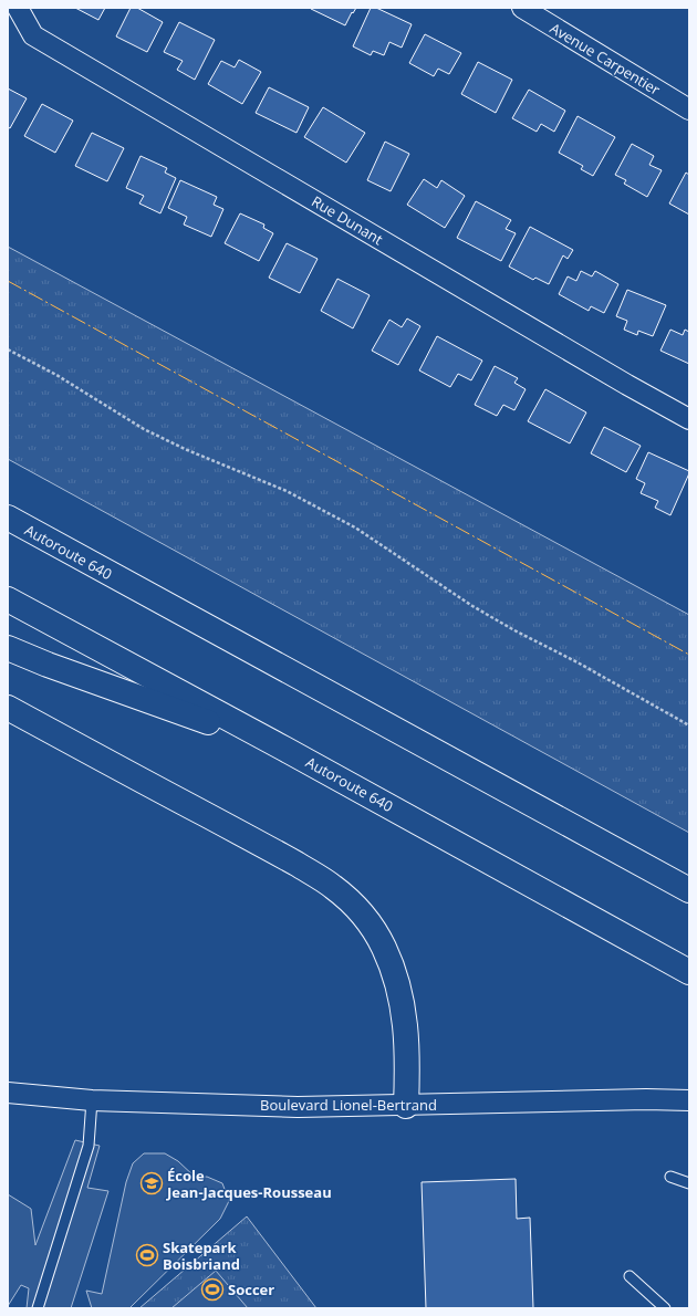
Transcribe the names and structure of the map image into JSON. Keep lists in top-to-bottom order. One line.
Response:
{"streets":{"highway":["Autoroute 640"],"street":["Avenue Carpentier","Rue Dunant","Boulevard Lionel-Bertrand"]},"places":{"school or university":["École Jean-Jacques-Rousseau"],"sports":["Skatepark Boisbriand","Soccer"]}}
